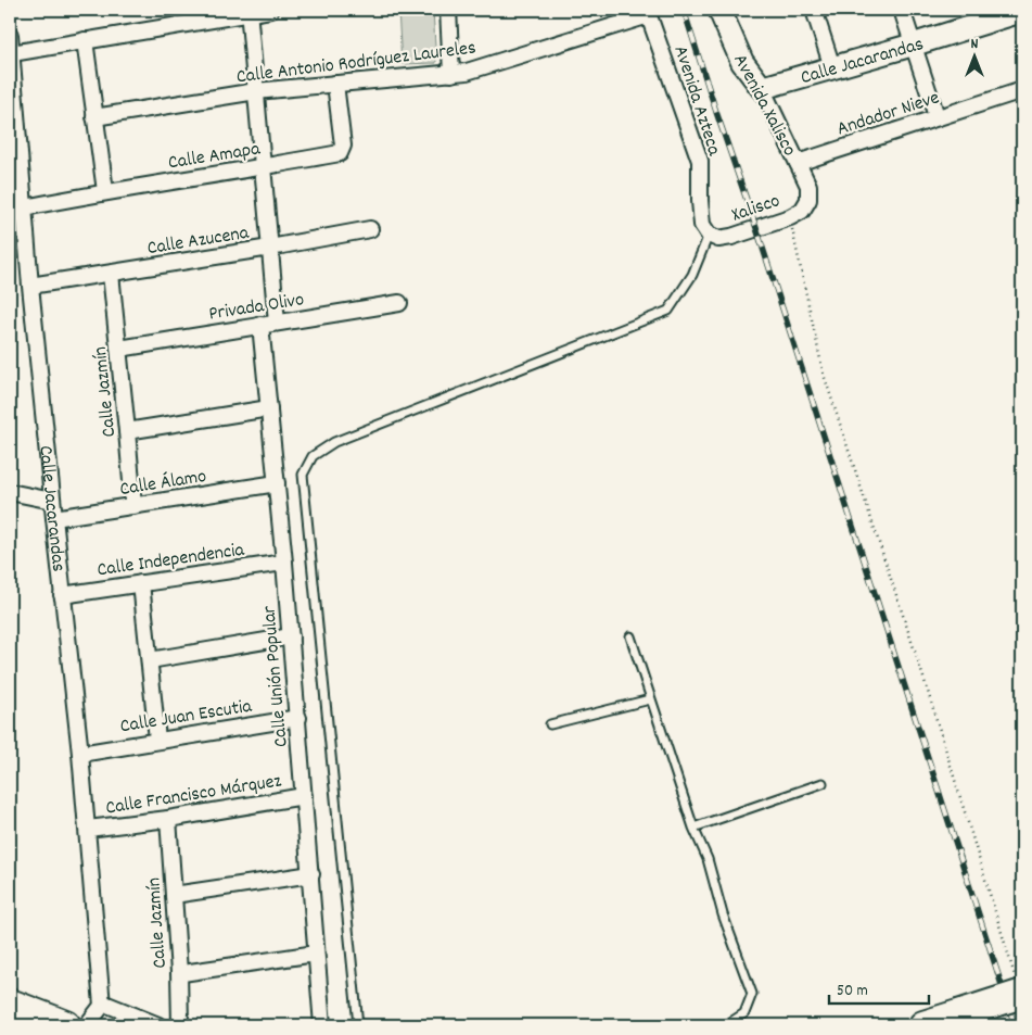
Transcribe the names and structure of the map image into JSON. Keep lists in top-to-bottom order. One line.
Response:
{"streets":{"street":["Calle Jacarandas","Calle Antonio Rodríguez Laureles","Avenida Azteca","Avenida Xalisco","Andador Nieve","Calle Amapa","Xalisco","Calle Azucena","Privada Olivo","Calle Jazmín","Calle Álamo","Calle Independencia","Calle Unión Popular","Calle Juan Escutia","Calle Francisco Márquez"]},"crossings":[["Calle Jacarandas","Avenida Xalisco"],["Calle Jacarandas","Calle Amapa"],["Calle Jacarandas","Calle Azucena"],["Calle Jacarandas","Calle Álamo"],["Calle Jacarandas","Calle Independencia"],["Calle Jacarandas","Calle Juan Escutia"],["Calle Jacarandas","Calle Francisco Márquez"],["Calle Antonio Rodríguez Laureles","Avenida Azteca"],["Calle Antonio Rodríguez Laureles","Calle Amapa"],["Avenida Azteca","Xalisco"],["Avenida Xalisco","Andador Nieve"],["Avenida Xalisco","Xalisco"],["Calle Azucena","Calle Jazmín"],["Privada Olivo","Calle Jazmín"],["Privada Olivo","Calle Unión Popular"],["Calle Jazmín","Calle Álamo"],["Calle Jazmín","Calle Francisco Márquez"],["Calle Álamo","Calle Unión Popular"],["Calle Independencia","Calle Unión Popular"],["Calle Unión Popular","Calle Juan Escutia"],["Calle Unión Popular","Calle Francisco Márquez"]],"scale_bar":"50 m","north":"top"}
